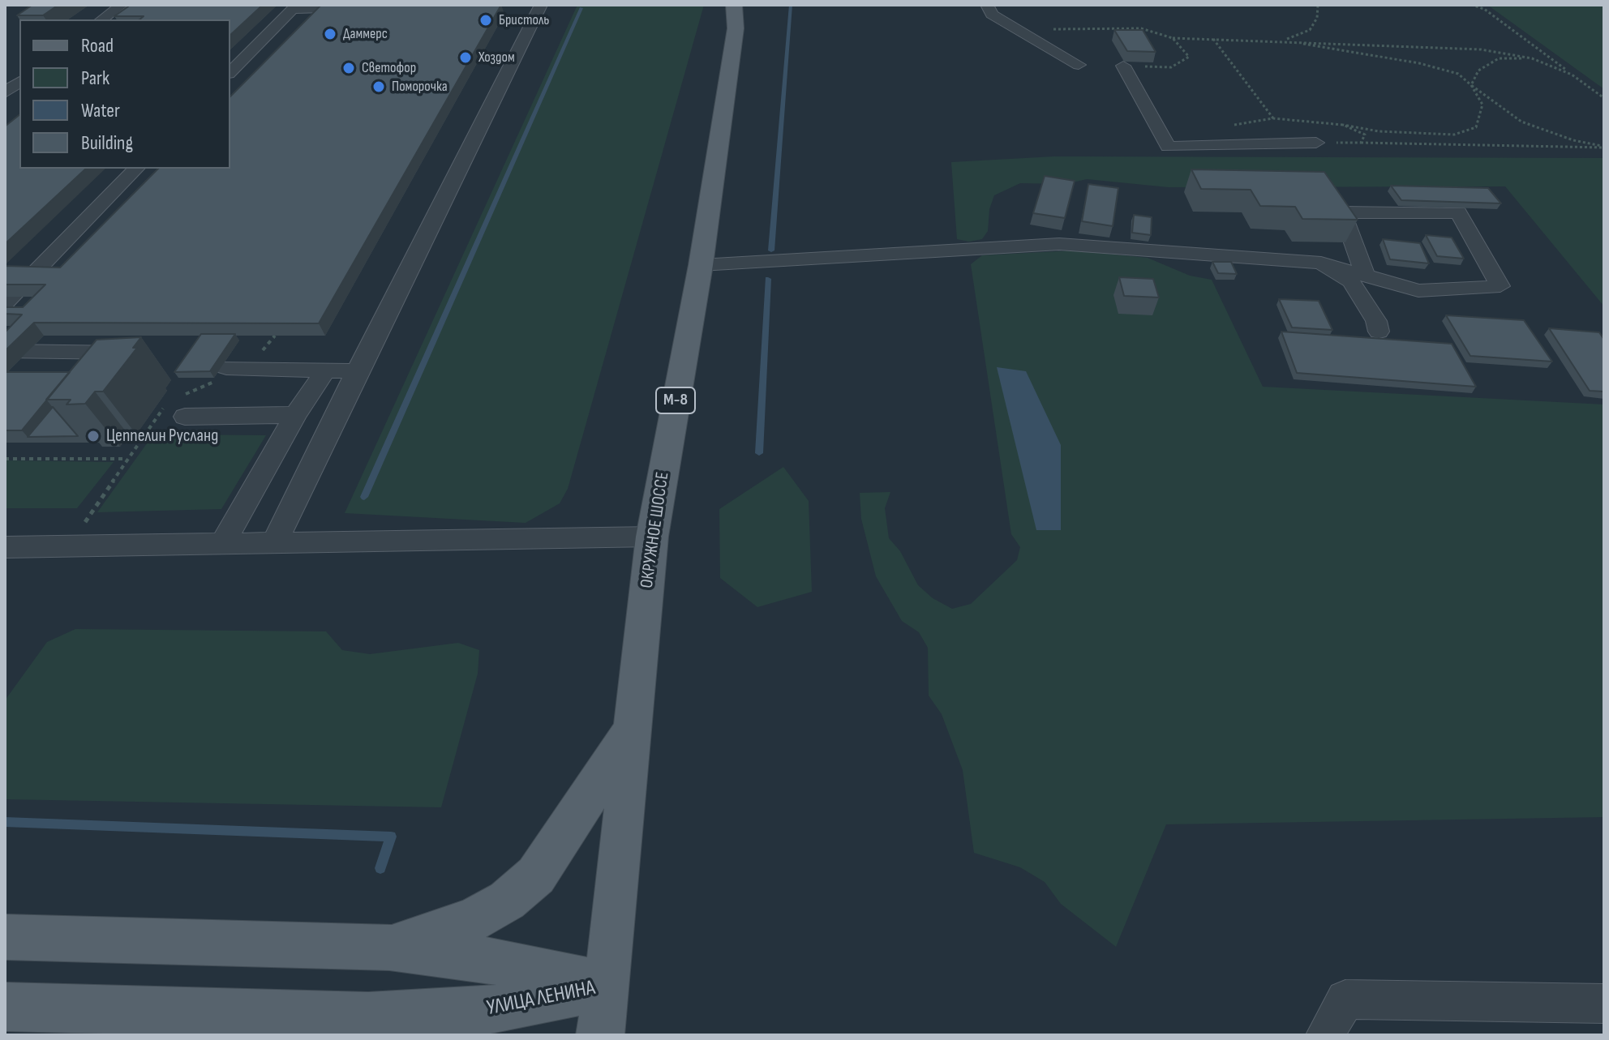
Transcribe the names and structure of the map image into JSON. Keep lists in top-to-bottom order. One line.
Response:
{"streets":{"main road":["М-8","ОКРУЖНОЕ ШОССЕ","УЛИЦА ЛЕНИНА"]},"crossings":[["ОКРУЖНОЕ ШОССЕ","УЛИЦА ЛЕНИНА"]],"places":["Бристоль","Даммерс","Хоздом","Светофор","Поморочка","Цеппелин Русланд"],"legend":["Road","Park","Water","Building"]}
